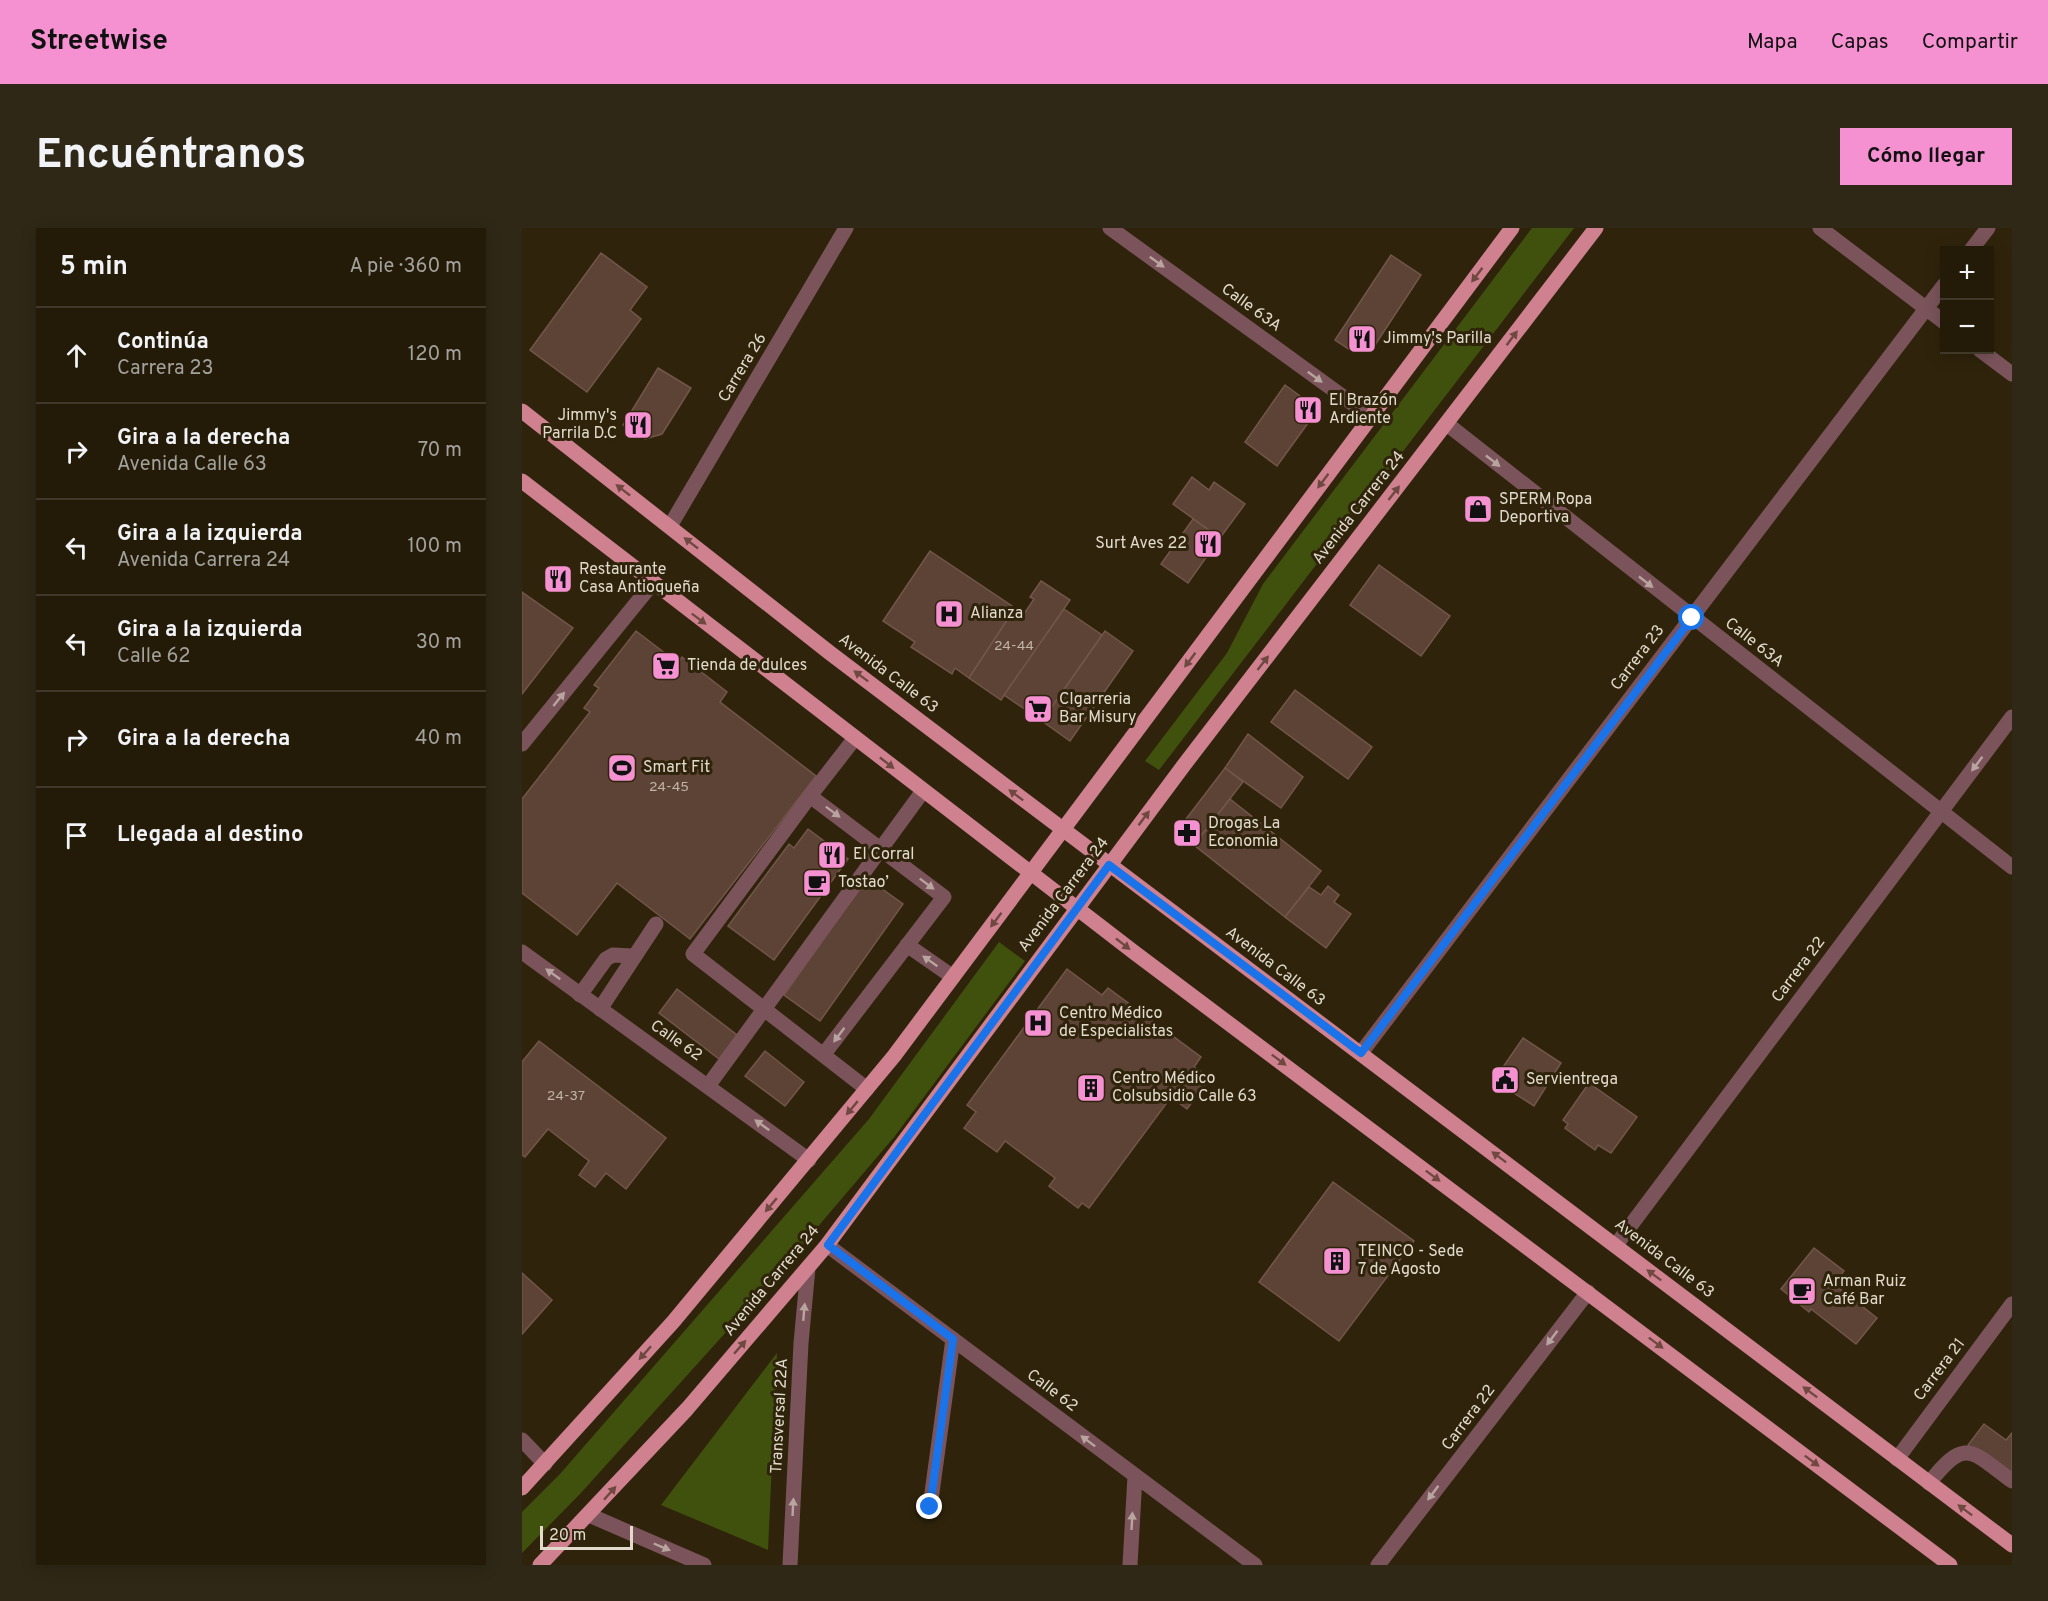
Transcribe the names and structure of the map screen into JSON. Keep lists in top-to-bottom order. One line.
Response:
{"streets":{"main road":["Avenida Carrera 24","Avenida Calle 63"],"street":["Calle 63A","Carrera 26","Carrera 23","Carrera 22","Calle 62","Carrera 21","Transversal 22A"]},"crossings":[["Calle 63A","Avenida Carrera 24"],["Calle 63A","Carrera 23"],["Calle 63A","Carrera 22"],["Carrera 26","Avenida Calle 63"],["Avenida Carrera 24","Avenida Calle 63"],["Avenida Carrera 24","Calle 62"],["Avenida Carrera 24","Transversal 22A"],["Carrera 23","Avenida Calle 63"],["Avenida Calle 63","Carrera 22"],["Avenida Calle 63","Carrera 21"]],"one_way":["Calle 63A","Carrera 22","Calle 62","Transversal 22A"],"places":{"restaurant":["Jimmy's Parilla","El Brazón Ardiente","Jimmy's Parrila D.C","Surt Aves 22","Restaurante Casa Antioqueña","El Corral"],"shop":["SPERM Ropa Deportiva"],"hospital":["Alianza","Centro Médico de Especialistas"],"supermarket":["Tienda de dulces","CIgarreria Bar Misury"],"sports":["Smart Fit"],"pharmacy":["Drogas La Economia"],"cafe":["Tostao’","Arman Ruiz Café Bar"],"public building":["Servientrega"],"building":["Centro Médico Colsubsidio Calle 63","TEINCO - Sede 7 de Agosto"]},"house_numbers":["24-44","24-45","24-37"],"scale_bar":"20 m","page":{"header":"Streetwise","nav":["Mapa","Capas","Compartir"],"buttons":"Cómo llegar","title":"Encuéntranos","heading":["5 min","A pie · 360 m"],"map_buttons":["+","−"],"list":[["Continúa","Carrera 23","120 m"],["Gira a la derecha","Avenida Calle 63","70 m"],["Gira a la izquierda","Avenida Carrera 24","100 m"],["Gira a la izquierda","Calle 62","30 m"],["Gira a la derecha","40 m"],"Llegada al destino"],"scale":"20 m"}}
